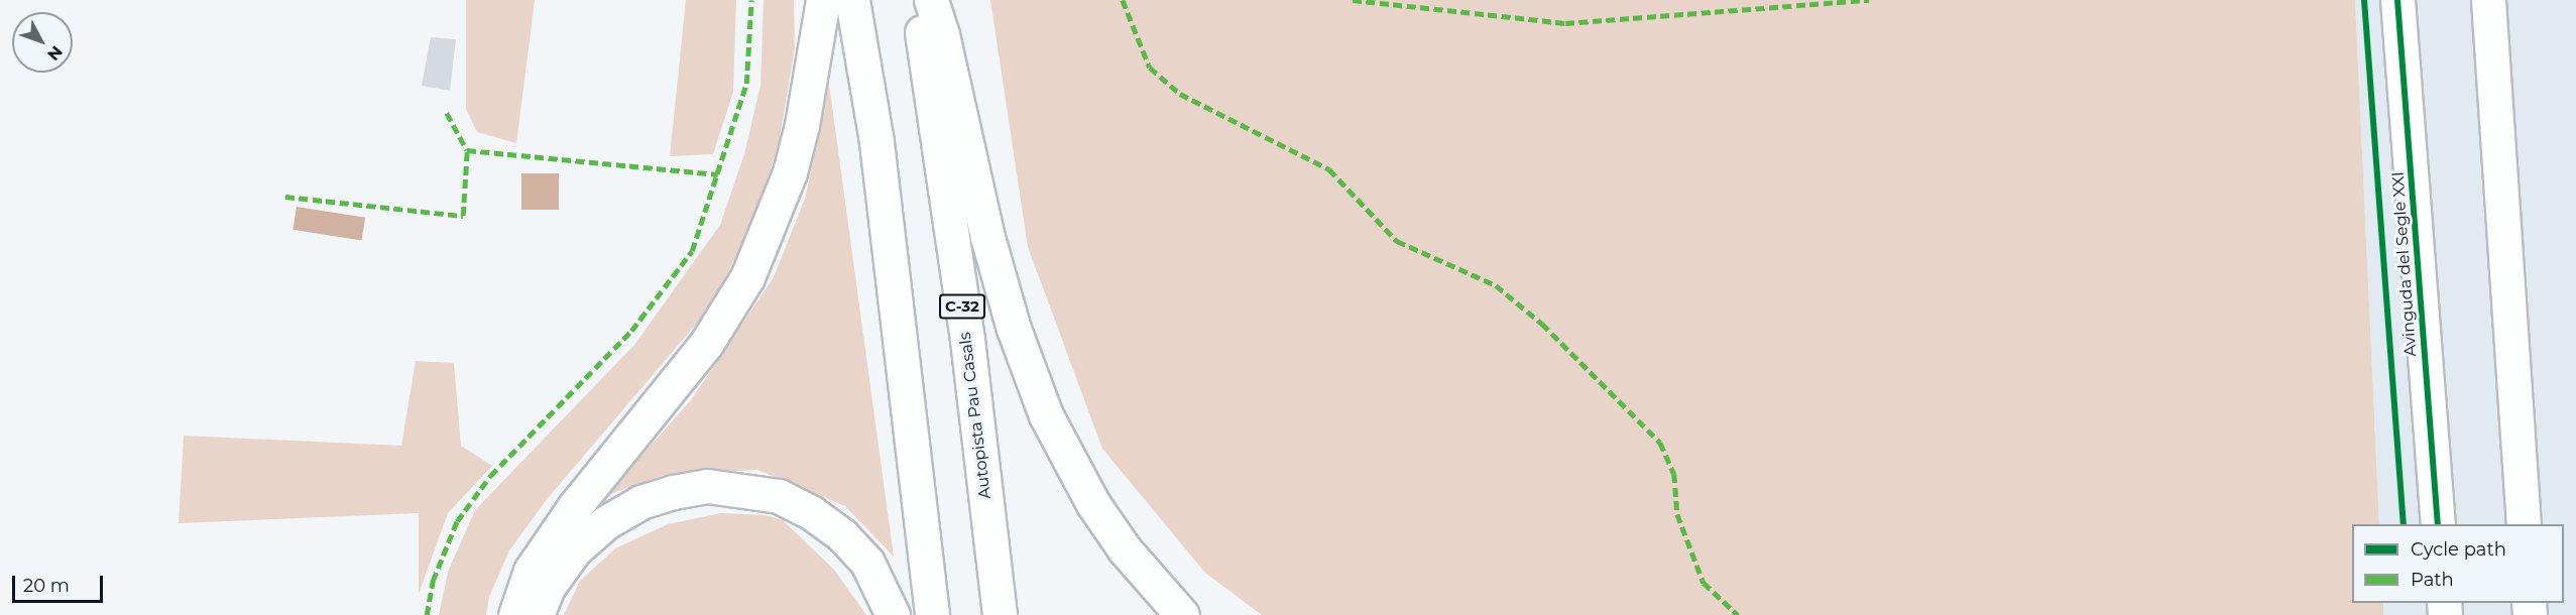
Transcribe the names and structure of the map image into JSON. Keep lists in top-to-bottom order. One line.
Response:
{"streets":{"main road":["Avinguda del Segle XXI","C-32","Autopista Pau Casals"]},"legend":["Cycle path","Path"],"scale_bar":"20 m","north":"bottom right"}
